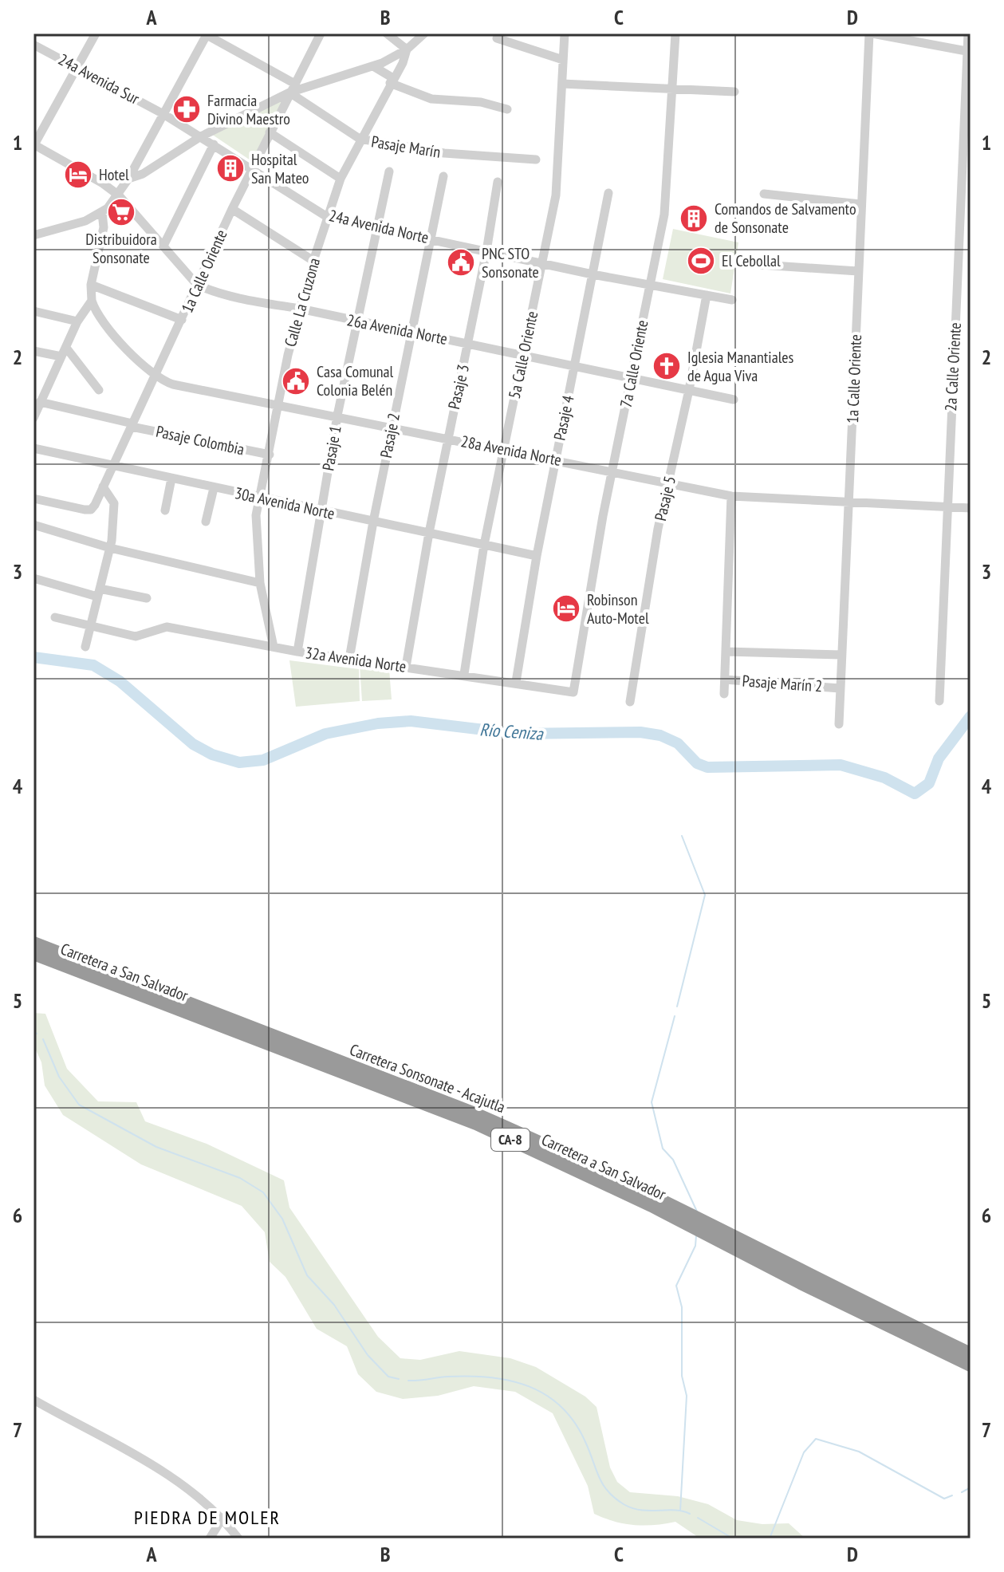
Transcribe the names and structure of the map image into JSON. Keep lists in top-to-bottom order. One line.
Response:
{"streets":{"highway":["Carretera a San Salvador","Carretera Sonsonate - Acajutla","CA-8"],"street":["24a Avenida Sur","Pasaje Marín","24a Avenida Norte","1a Calle Oriente","Calle La Cruzona","26a Avenida Norte","5a Calle Oriente","7a Calle Oriente","2a Calle Oriente","Pasaje 3","Pasaje 4","Pasaje 2","Pasaje Colombia","Pasaje 1","28a Avenida Norte","Pasaje 5","30a Avenida Norte","32a Avenida Norte","Pasaje Marín 2"]},"crossings":[["24a Avenida Sur","24a Avenida Norte"],["Pasaje Marín","1a Calle Oriente"],["Pasaje Marín","Calle La Cruzona"],["24a Avenida Norte","1a Calle Oriente"],["24a Avenida Norte","Calle La Cruzona"],["24a Avenida Norte","5a Calle Oriente"],["24a Avenida Norte","7a Calle Oriente"],["24a Avenida Norte","Pasaje 3"],["24a Avenida Norte","Pasaje 4"],["24a Avenida Norte","Pasaje 2"],["24a Avenida Norte","Pasaje 1"],["24a Avenida Norte","Pasaje 5"],["1a Calle Oriente","26a Avenida Norte"],["1a Calle Oriente","Pasaje Colombia"],["1a Calle Oriente","28a Avenida Norte"],["1a Calle Oriente","30a Avenida Norte"],["1a Calle Oriente","Pasaje Marín 2"],["Calle La Cruzona","26a Avenida Norte"],["Calle La Cruzona","Pasaje Colombia"],["Calle La Cruzona","28a Avenida Norte"],["Calle La Cruzona","30a Avenida Norte"],["Calle La Cruzona","32a Avenida Norte"],["26a Avenida Norte","5a Calle Oriente"],["26a Avenida Norte","7a Calle Oriente"],["26a Avenida Norte","Pasaje 3"],["26a Avenida Norte","Pasaje 4"],["26a Avenida Norte","Pasaje 2"],["26a Avenida Norte","Pasaje 1"],["26a Avenida Norte","Pasaje 5"],["5a Calle Oriente","28a Avenida Norte"],["5a Calle Oriente","30a Avenida Norte"],["5a Calle Oriente","32a Avenida Norte"],["7a Calle Oriente","28a Avenida Norte"],["7a Calle Oriente","32a Avenida Norte"],["2a Calle Oriente","28a Avenida Norte"],["Pasaje 3","28a Avenida Norte"],["Pasaje 3","30a Avenida Norte"],["Pasaje 3","32a Avenida Norte"],["Pasaje 4","28a Avenida Norte"],["Pasaje 4","30a Avenida Norte"],["Pasaje 4","32a Avenida Norte"],["Pasaje 2","28a Avenida Norte"],["Pasaje 2","30a Avenida Norte"],["Pasaje 2","32a Avenida Norte"],["Pasaje 1","28a Avenida Norte"],["Pasaje 1","30a Avenida Norte"],["Pasaje 1","32a Avenida Norte"],["28a Avenida Norte","Pasaje 5"]],"districts":["PIEDRA DE MOLER"],"water":["Río Ceniza"],"places":{"pharmacy":["Farmacia Divino Maestro"],"building":["Hospital San Mateo","Comandos de Salvamento de Sonsonate"],"hotel":["Hotel","Robinson Auto-Motel"],"supermarket":["Distribuidora Sonsonate"],"sports":["El Cebollal"],"public building":["PNC STO Sonsonate","Casa Comunal Colonia Belén"],"church":["Iglesia Manantiales de Agua Viva"]},"grid":{"columns":["A","B","C","D"],"rows":["1","2","3","4","5","6","7"]}}
